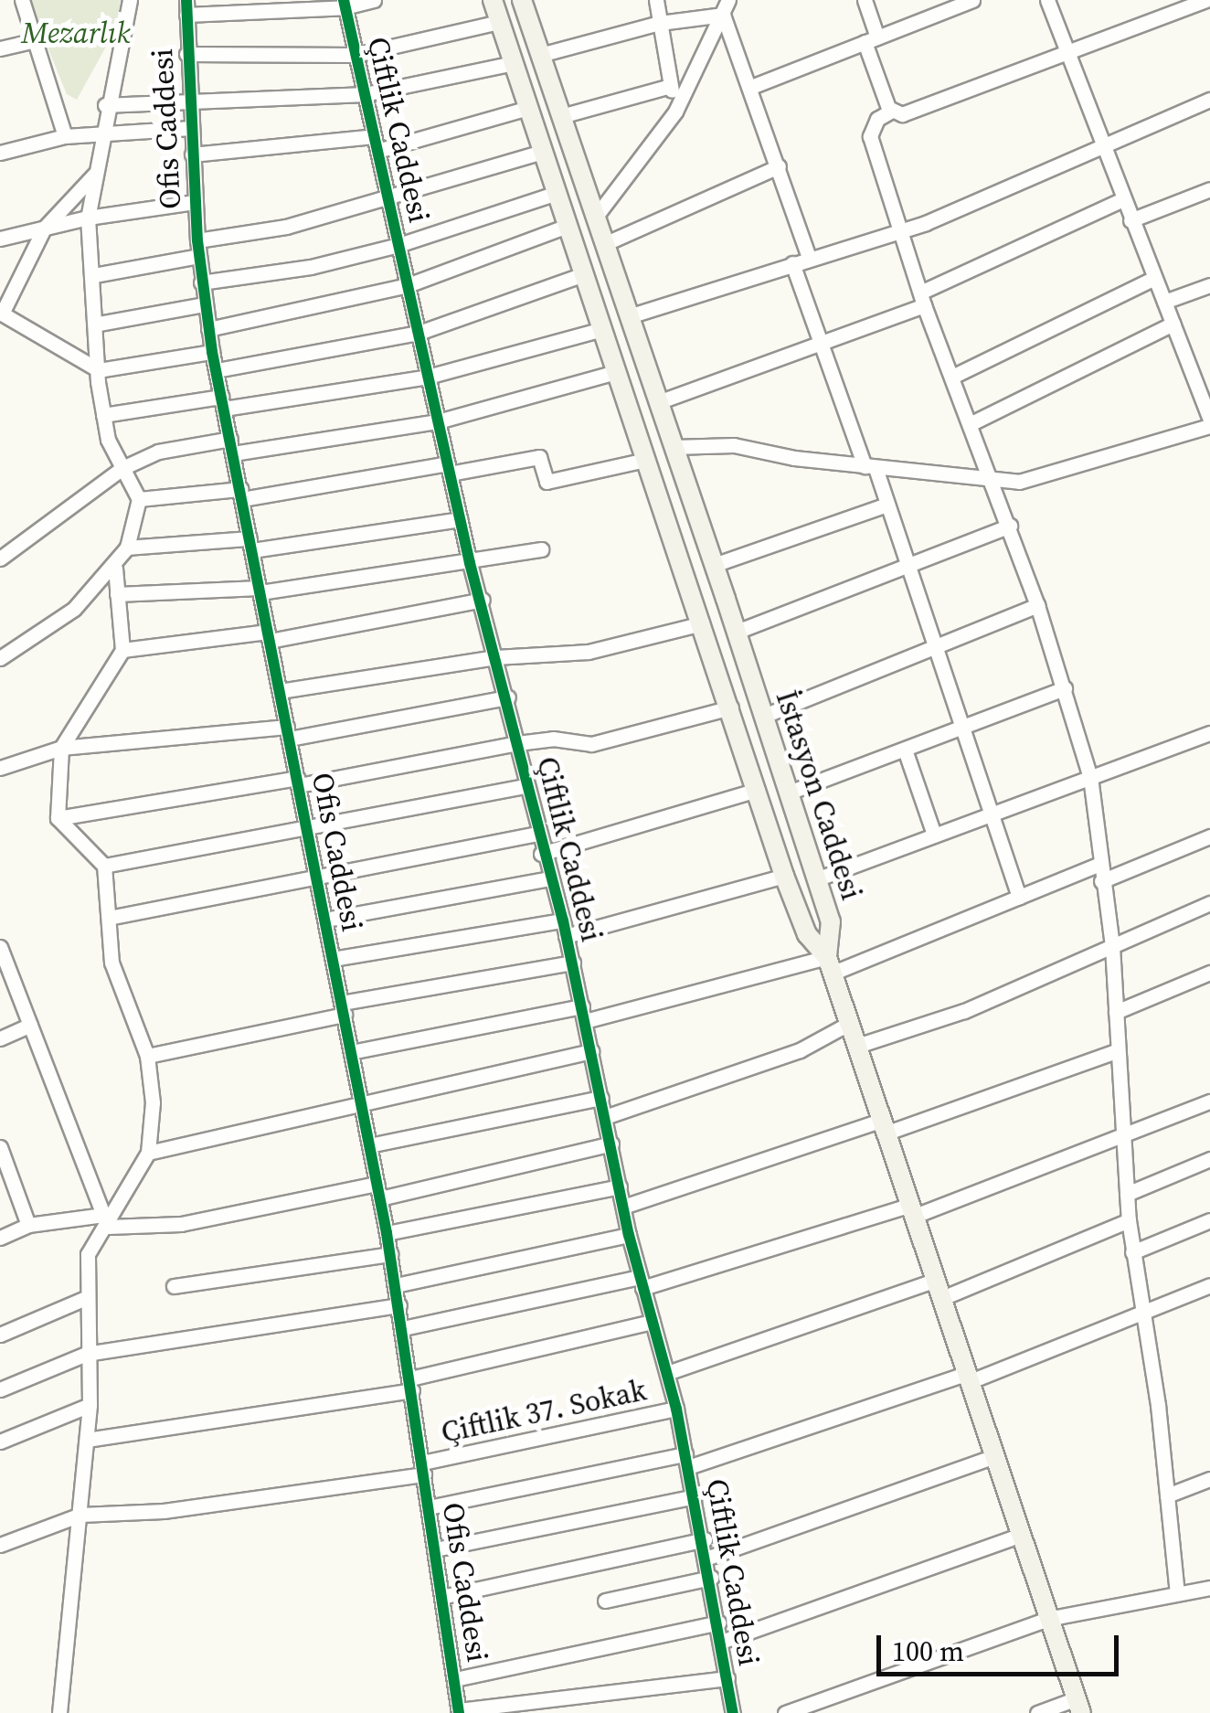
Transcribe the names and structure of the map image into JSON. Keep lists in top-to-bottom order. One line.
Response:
{"streets":{"main road":["İstasyon Caddesi"],"street":["Ofis Caddesi","Çiftlik Caddesi","Çiftlik 37. Sokak"]},"crossings":[["Ofis Caddesi","Çiftlik 37. Sokak"],["Çiftlik Caddesi","Çiftlik 37. Sokak"]],"parks":["Mezarlık"],"scale_bar":"100 m"}
